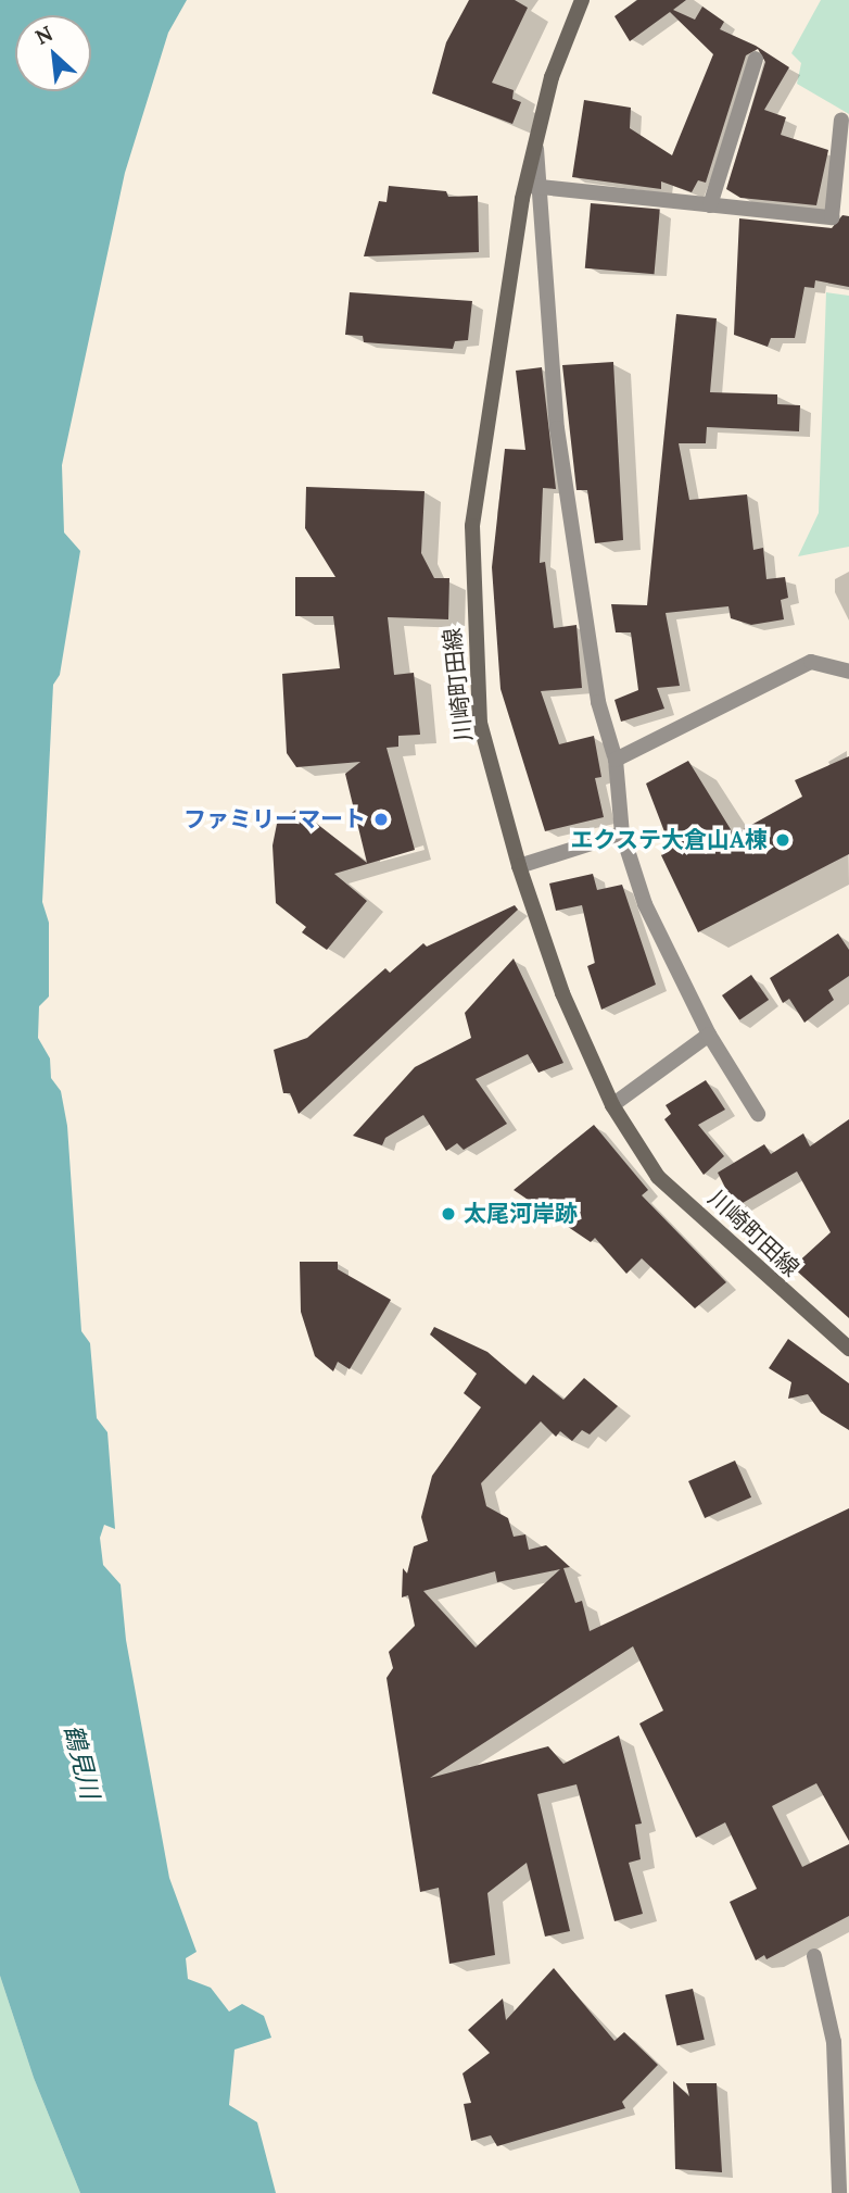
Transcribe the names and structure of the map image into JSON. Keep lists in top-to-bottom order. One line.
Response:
{"streets":{"main road":["川崎町田線"]},"water":["鶴見川"],"places":["ファミリーマート","エクステ大倉山A棟","太尾河岸跡"],"north":"top left"}
